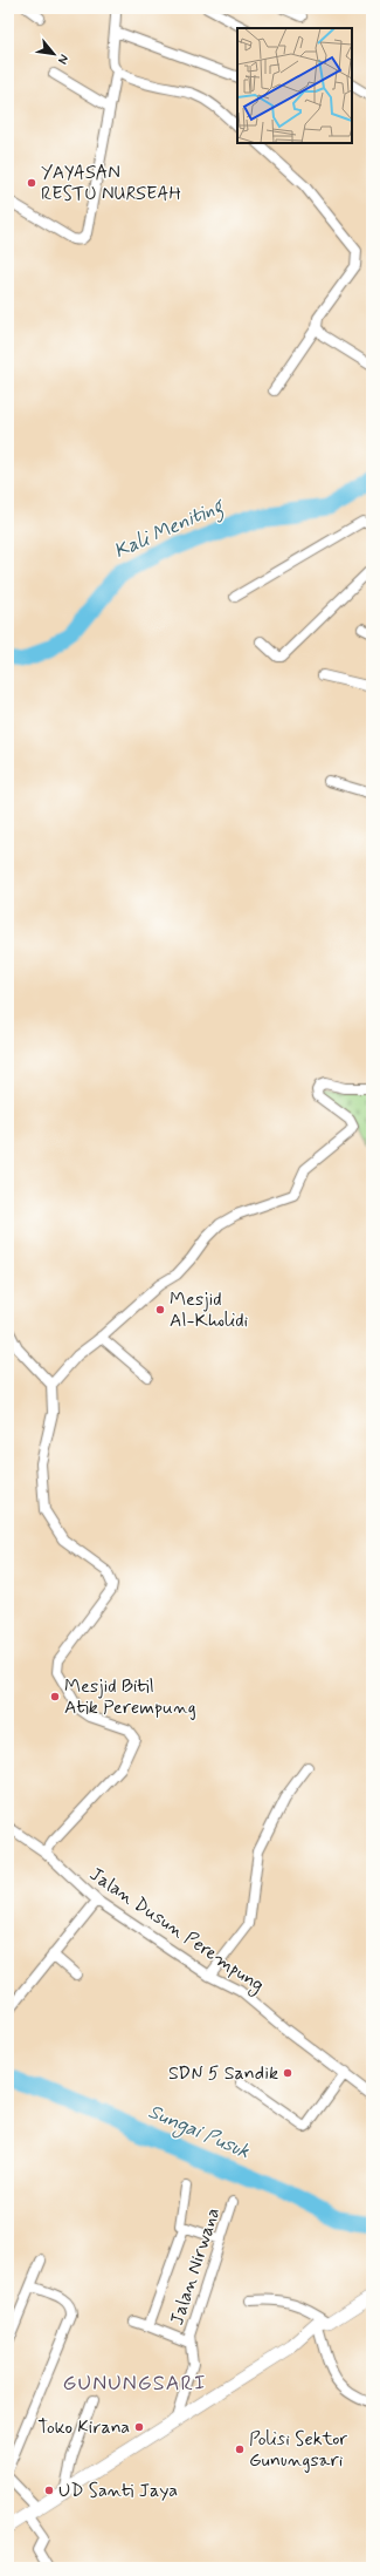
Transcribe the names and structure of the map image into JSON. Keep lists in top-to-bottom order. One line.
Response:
{"streets":{"street":["Jalan Dusun Perempung","Jalan Nirwana"]},"districts":["GUNUNGSARI"],"water":["Kali Meniting","Sungai Pusuk"],"places":["YAYASAN RESTU NURSEAH","Mesjid Al-Kholidi","Mesjid Bitil Atik Perempung","SDN 5 Sandik","Toko Kirana","Polisi Sektor Gunungsari","UD Santi Jaya"],"north":"bottom right"}
